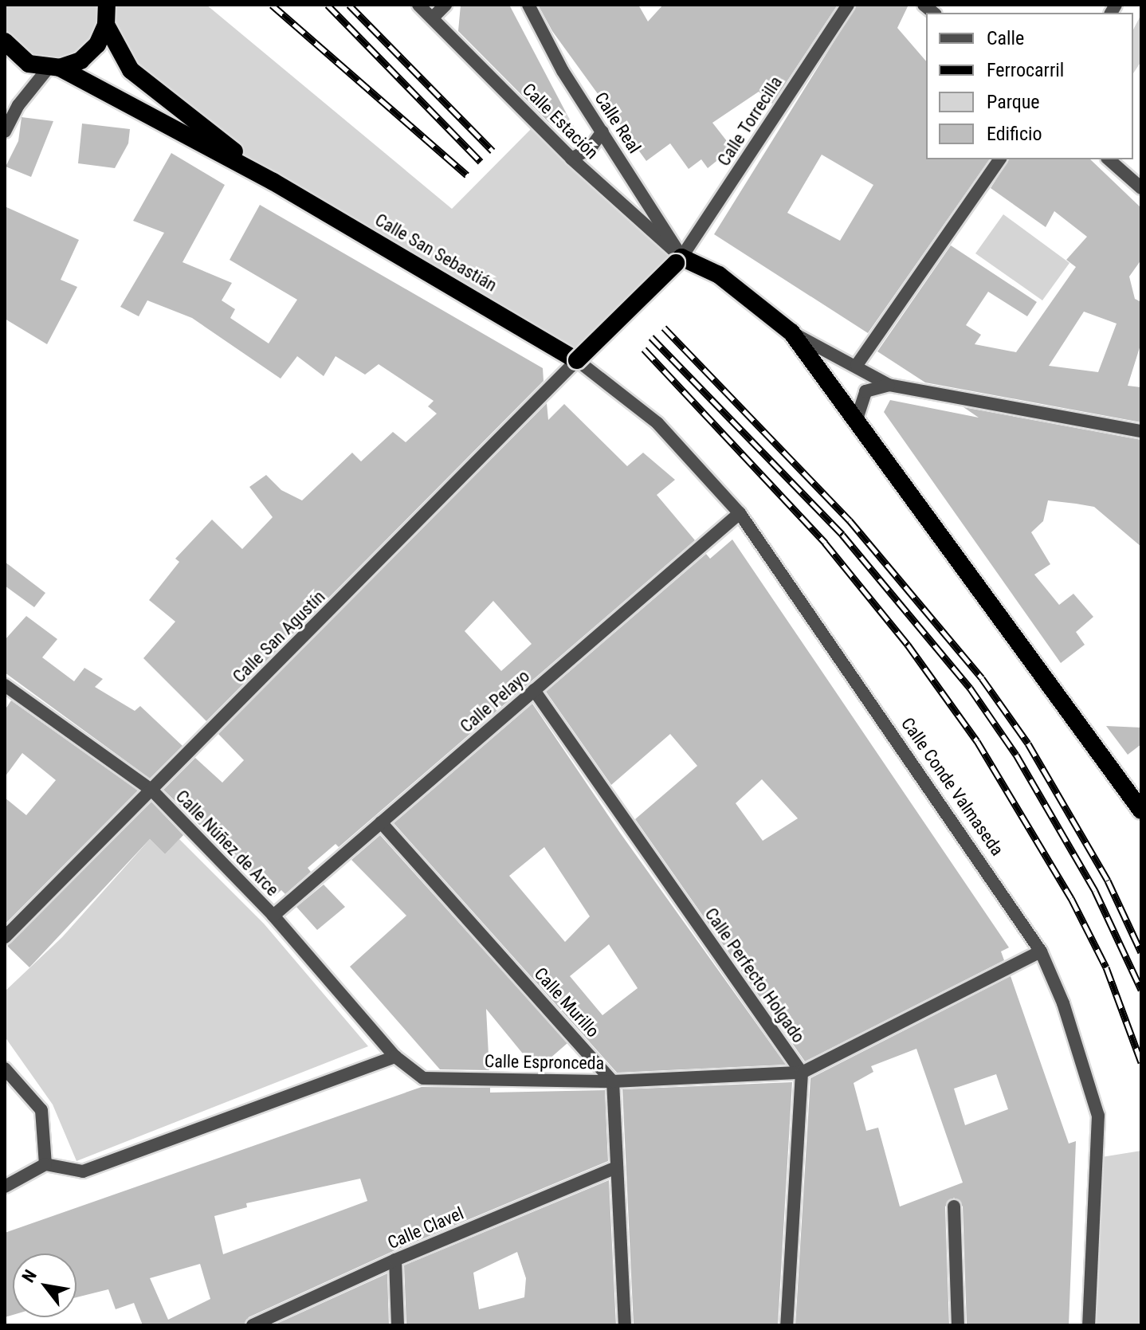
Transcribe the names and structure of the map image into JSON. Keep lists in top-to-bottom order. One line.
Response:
{"streets":{"highway":["Calle San Sebastián"],"street":["Calle Estación","Calle Torrecilla","Calle Real","Calle San Agustín","Calle Pelayo","Calle Conde Valmaseda","Calle Núñez de Arce","Calle Perfecto Holgado","Calle Murillo","Calle Espronceda","Calle Clavel"]},"crossings":[["Calle Estación","Calle Torrecilla"],["Calle Estación","Calle Real"],["Calle Torrecilla","Calle Real"],["Calle San Sebastián","Calle San Agustín"],["Calle San Sebastián","Calle Conde Valmaseda"],["Calle San Agustín","Calle Conde Valmaseda"],["Calle San Agustín","Calle Núñez de Arce"],["Calle Pelayo","Calle Conde Valmaseda"],["Calle Pelayo","Calle Núñez de Arce"],["Calle Pelayo","Calle Perfecto Holgado"],["Calle Pelayo","Calle Murillo"],["Calle Conde Valmaseda","Calle Espronceda"],["Calle Núñez de Arce","Calle Espronceda"],["Calle Perfecto Holgado","Calle Espronceda"],["Calle Murillo","Calle Espronceda"]],"legend":["Calle","Ferrocarril","Parque","Edificio"],"north":"top left"}
